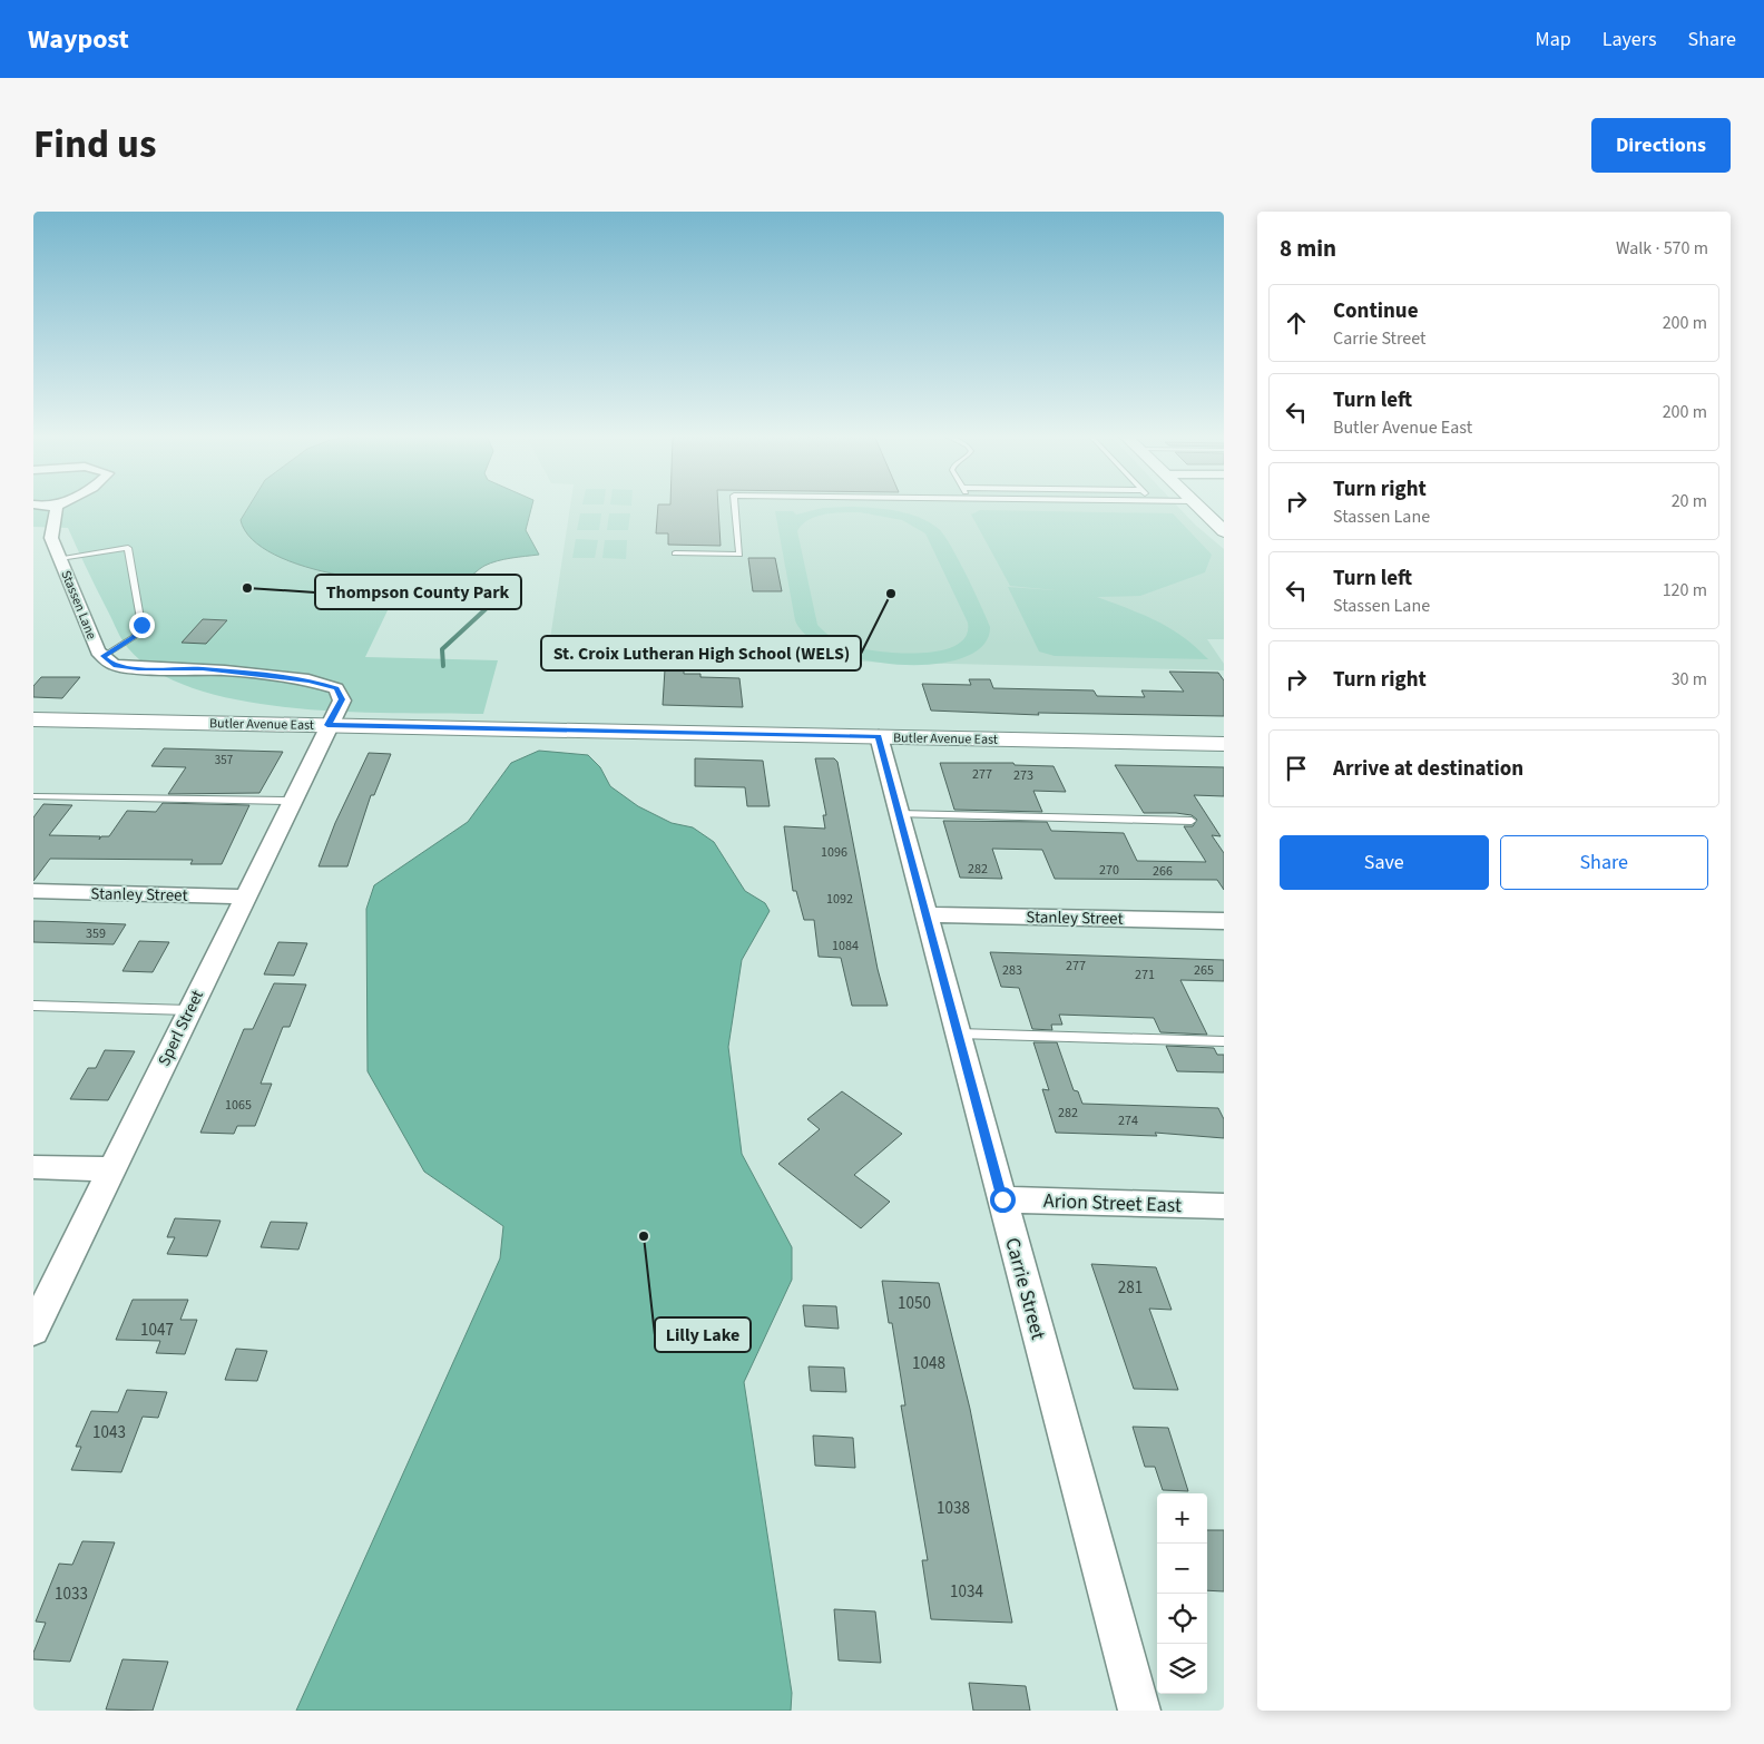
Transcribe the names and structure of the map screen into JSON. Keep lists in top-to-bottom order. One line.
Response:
{"streets":{"street":["Stassen Lane","Butler Avenue East","Stanley Street","Sperl Street","Arion Street East","Carrie Street"]},"crossings":[["Stassen Lane","Butler Avenue East"],["Stassen Lane","Sperl Street"],["Butler Avenue East","Sperl Street"],["Butler Avenue East","Carrie Street"],["Stanley Street","Sperl Street"],["Stanley Street","Carrie Street"],["Arion Street East","Carrie Street"]],"places":["Thompson County Park","St. Croix Lutheran High School (WELS)","Lilly Lake"],"house_numbers":["357","277","273","1096","282","270","266","1092","359","1084","277","283","265","271","1065","282","274","281","1050","1047","1048","1043","1038","1034","1033"],"page":{"header":"Waypost","nav":["Map","Layers","Share"],"title":"Find us","buttons":["Directions",["Save","Share"]],"heading":["8 min","Walk · 570 m"],"list":[["Continue","Carrie Street","200 m"],["Turn left","Butler Avenue East","200 m"],["Turn right","Stassen Lane","20 m"],["Turn left","Stassen Lane","120 m"],["Turn right","30 m"],"Arrive at destination"],"map_buttons":["+","−"]}}
